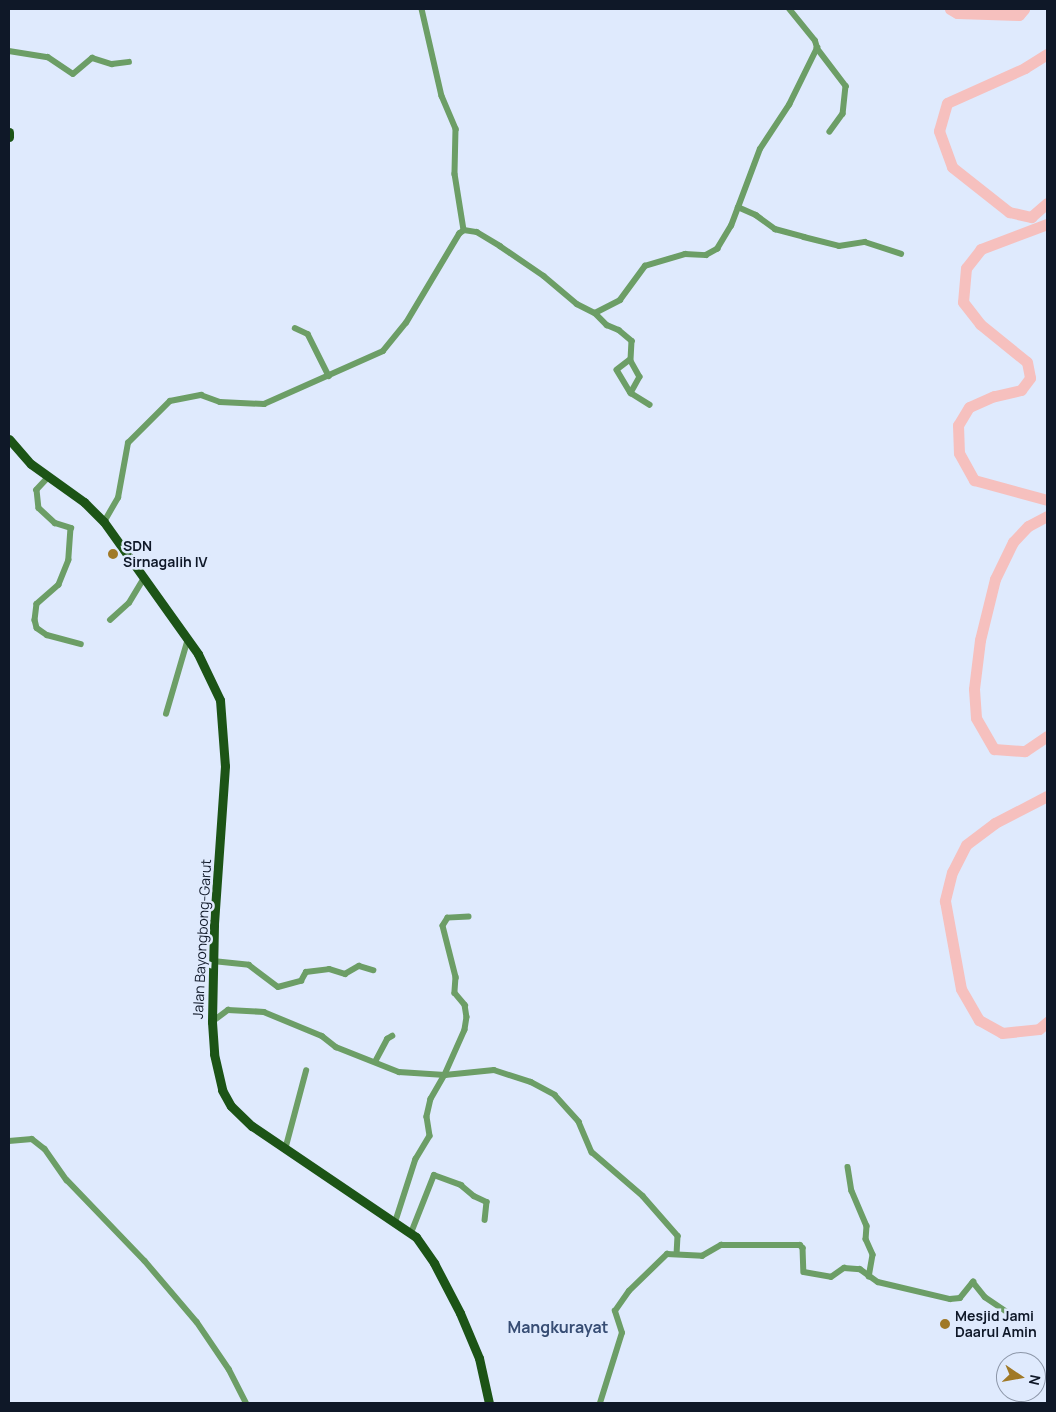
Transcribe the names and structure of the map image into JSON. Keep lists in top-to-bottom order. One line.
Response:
{"streets":{"main road":["Jalan Bayongbong-Garut"]},"districts":["Mangkurayat"],"places":["SDN Sirnagalih IV","Mesjid Jami Daarul Amin"],"north":"right"}
